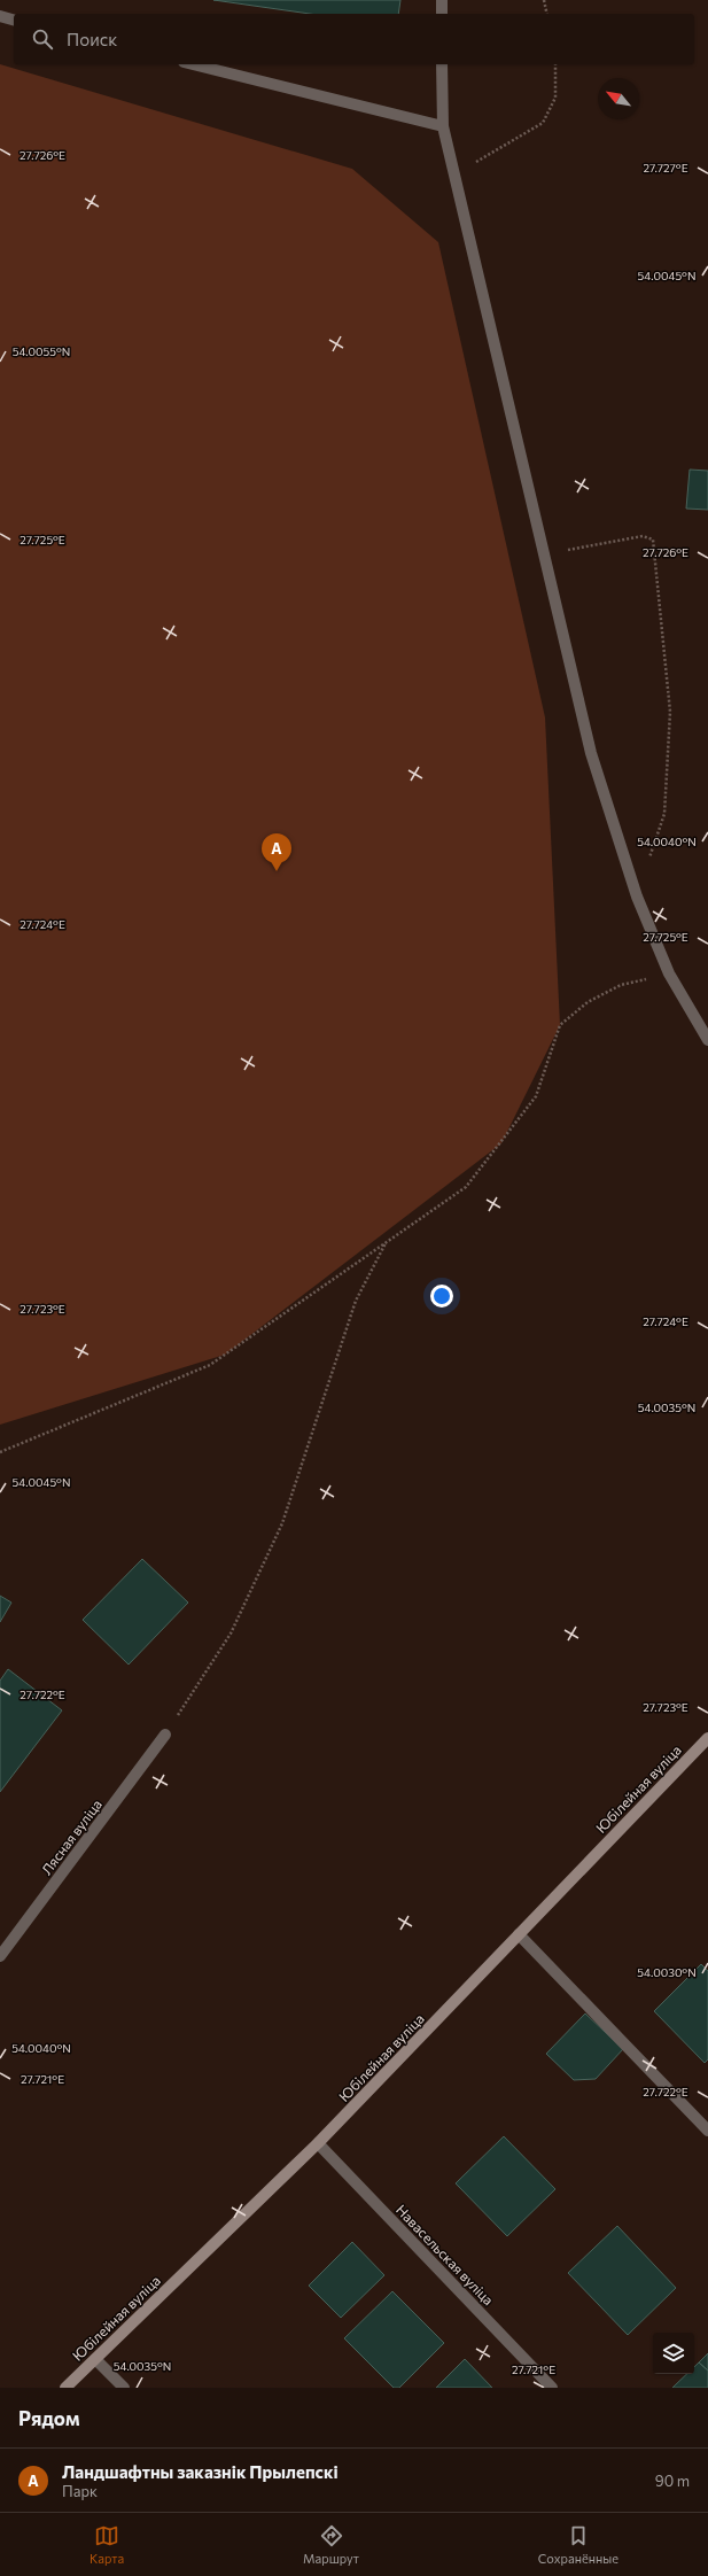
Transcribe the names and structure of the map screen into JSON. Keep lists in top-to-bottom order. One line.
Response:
{"streets":{"main road":["Юбілейная вуліца"],"street":["Лясная вуліца","Навасельская вуліца"]},"crossings":[["Юбілейная вуліца","Навасельская вуліца"]],"north":"top left","page":{"search":"Поиск","pins":"A","heading":"Рядом","list":[{"mark":"A","name":"Ландшафтны заказнік Прылепскі","note":"Парк","value":"90 m"}],"nav":["Карта","Маршрут","Сохранённые"]},"coordinates":["27.726°E","27.727°E","54.0045°N","54.0055°N","27.725°E","54.0040°N","27.724°E","27.723°E","54.0035°N","27.722°E","54.0030°N","27.721°E"]}
